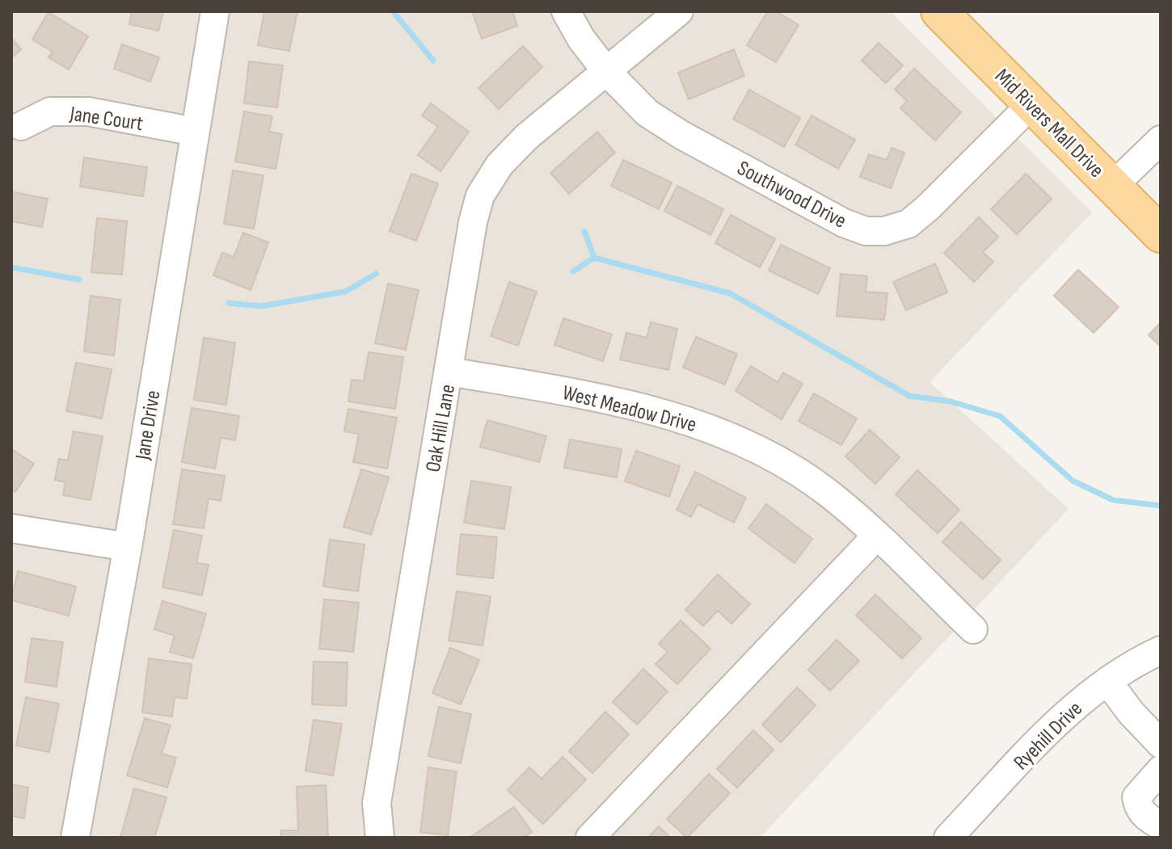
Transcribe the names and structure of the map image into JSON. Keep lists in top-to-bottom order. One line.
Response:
{"streets":{"main road":["Mid Rivers Mall Drive"],"street":["Jane Court","Southwood Drive","West Meadow Drive","Jane Drive","Oak Hill Lane","Ryehill Drive"]},"crossings":[["Jane Court","Jane Drive"],["Mid Rivers Mall Drive","Southwood Drive"],["Southwood Drive","Oak Hill Lane"],["West Meadow Drive","Oak Hill Lane"]]}
